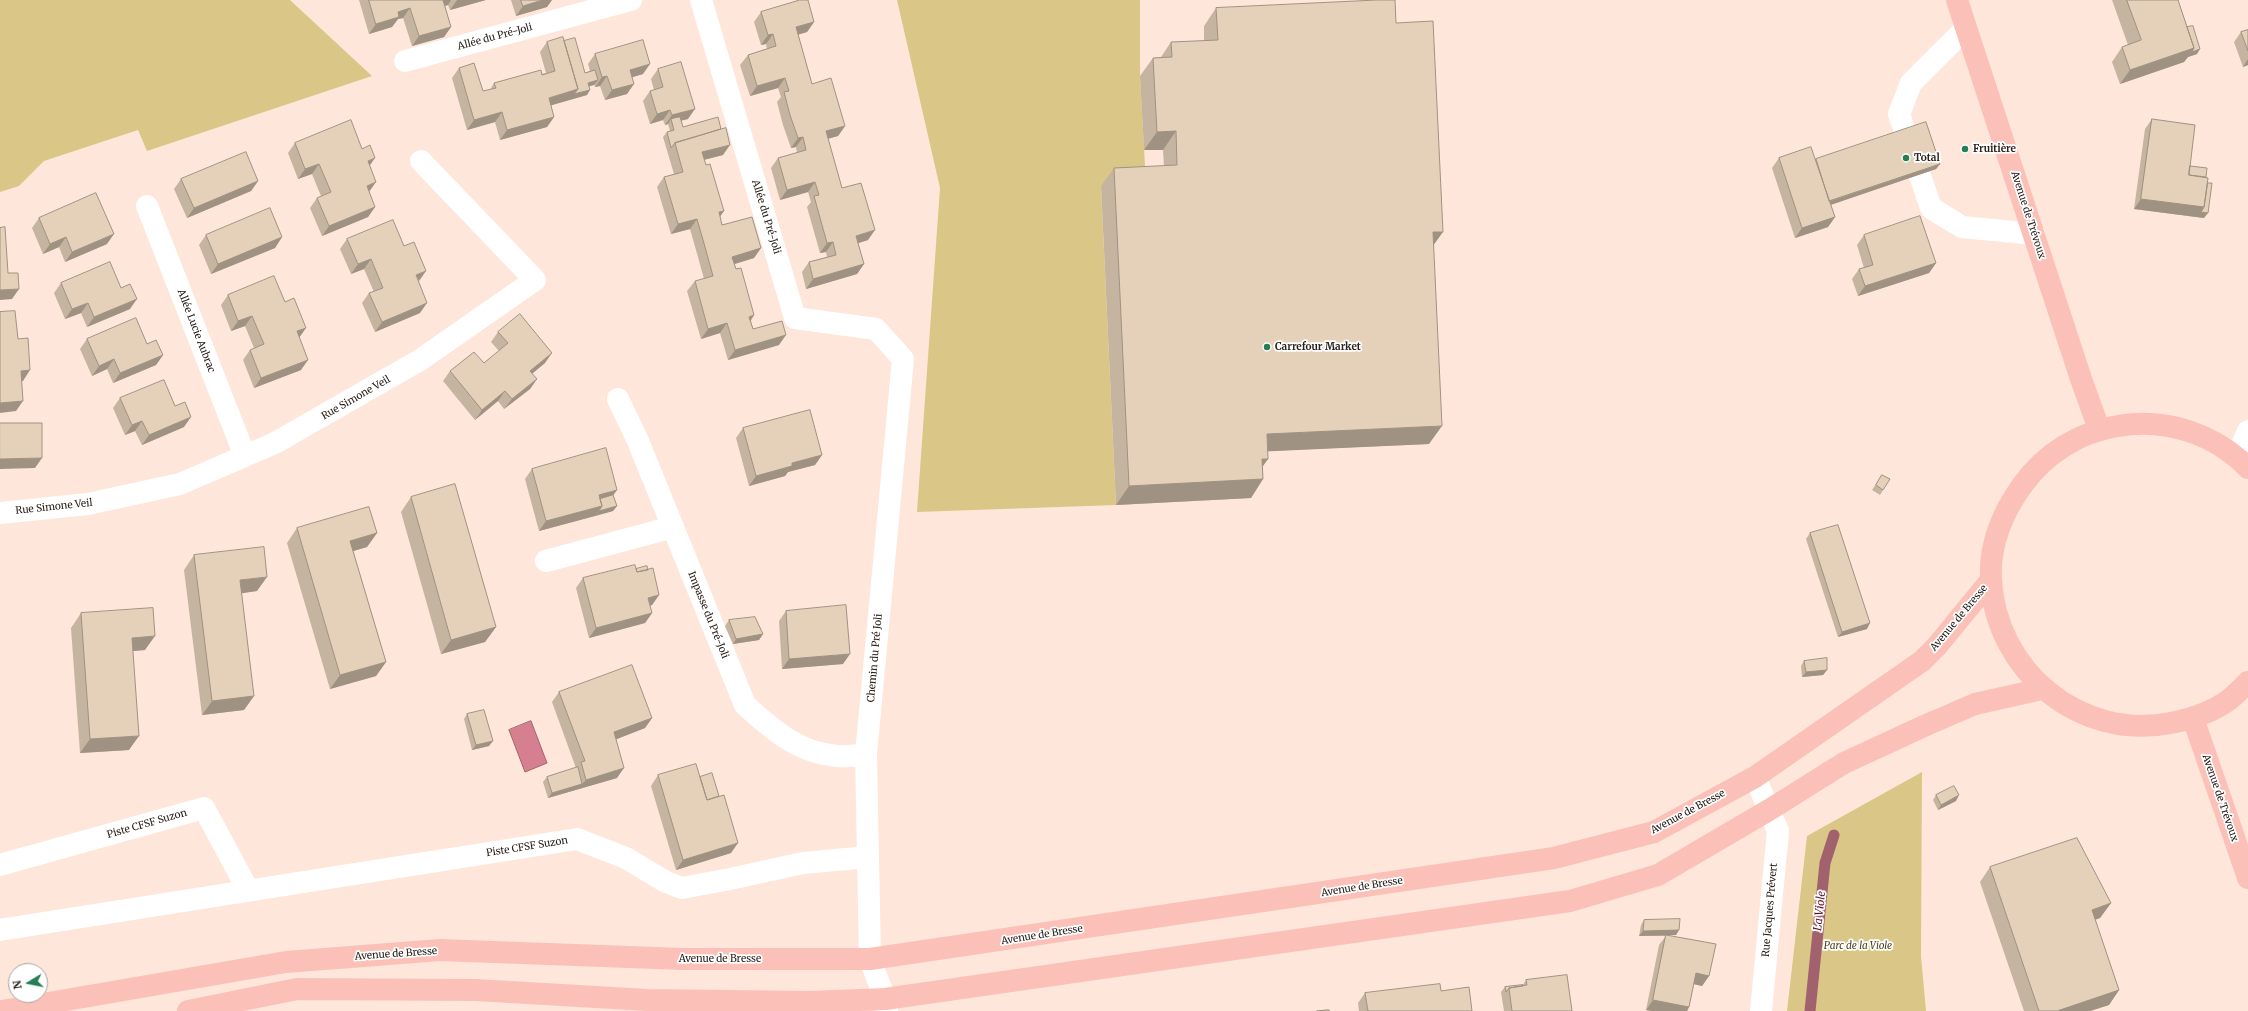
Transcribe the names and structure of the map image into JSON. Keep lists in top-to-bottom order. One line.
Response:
{"streets":{"main road":["Avenue de Trévoux","Avenue de Bresse"],"street":["Allée du Pré-Joli","Allée Lucie Aubrac","Rue Simone Veil","Impasse du Pré-Joli","Chemin du Pré Joli","Piste CFSF Suzon","Rue Jacques Prévert"]},"crossings":[["Allée du Pré-Joli","Chemin du Pré Joli"],["Allée Lucie Aubrac","Rue Simone Veil"],["Impasse du Pré-Joli","Chemin du Pré Joli"],["Avenue de Bresse","Chemin du Pré Joli"],["Avenue de Bresse","Rue Jacques Prévert"],["Chemin du Pré Joli","Piste CFSF Suzon"]],"water":["La Viole"],"parks":["Parc de la Viole"],"places":["Fruitière","Total","Carrefour Market"],"north":"left"}
